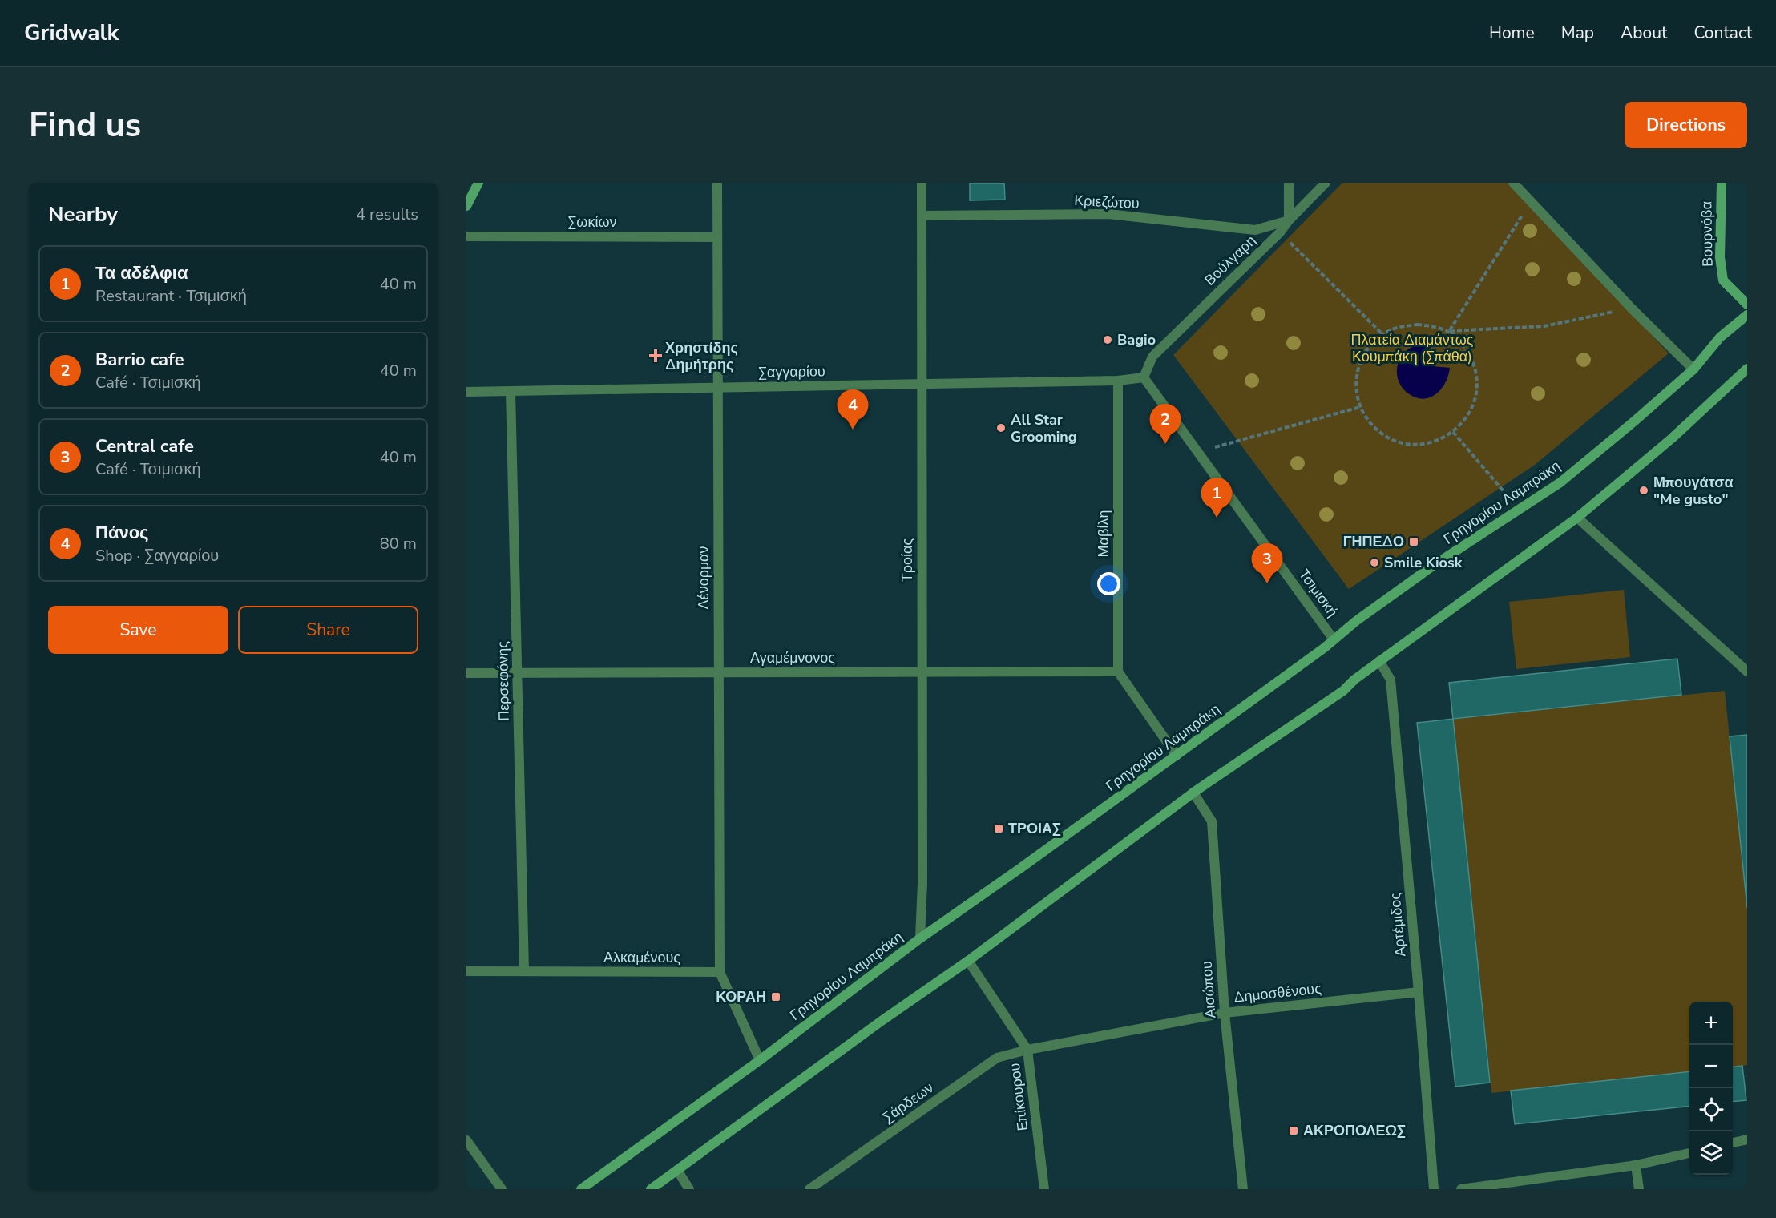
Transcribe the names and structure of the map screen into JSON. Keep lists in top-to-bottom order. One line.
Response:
{"streets":{"main road":["Βουρνόβα","Γρηγορίου Λαμπράκη"],"street":["Κριεζώτου","Σωκίων","Βούλγαρη","Σαγγαρίου","Μαβίλη","Τροίας","Λένορμαν","Τσιμισκή","Αγαμέμνονος","Περσεφόνης","Αρτέμιδος","Αλκαμένους","Αισώπου","Δημοσθένους","Επίκουρου","Σάρδεων"]},"crossings":[["Κριεζώτου","Βούλγαρη"],["Κριεζώτου","Τροίας"],["Σωκίων","Λένορμαν"],["Βούλγαρη","Σαγγαρίου"],["Βούλγαρη","Τσιμισκή"],["Σαγγαρίου","Μαβίλη"],["Σαγγαρίου","Τροίας"],["Σαγγαρίου","Λένορμαν"],["Σαγγαρίου","Τσιμισκή"],["Σαγγαρίου","Περσεφόνης"],["Γρηγορίου Λαμπράκη","Τροίας"],["Γρηγορίου Λαμπράκη","Τσιμισκή"],["Μαβίλη","Αγαμέμνονος"],["Τροίας","Αγαμέμνονος"],["Λένορμαν","Αγαμέμνονος"],["Λένορμαν","Αλκαμένους"],["Αγαμέμνονος","Περσεφόνης"],["Περσεφόνης","Αλκαμένους"],["Αρτέμιδος","Δημοσθένους"],["Αισώπου","Δημοσθένους"],["Δημοσθένους","Επίκουρου"],["Δημοσθένους","Σάρδεων"],["Επίκουρου","Σάρδεων"]],"parks":["Πλατεία Διαμάντως Κουμπάκη (Σπάθα)"],"places":{"other":["Bagio","All Star Grooming","Μπουγάτσα \"Me gusto\"","Smile Kiosk"],"health":["Χρηστίδης Δημήτρης"],"transit":["ΓΗΠΕΔΟ","ΤΡΟΙΑΣ","ΚΟΡΑΗ","ΑΚΡΟΠΟΛΕΩΣ"]},"page":{"header":"Gridwalk","nav":["Home","Map","About","Contact"],"buttons":["Directions",["Save","Share"]],"title":"Find us","heading":["Nearby","4 results"],"list":[{"mark":"1","name":"Τα αδέλφια","note":"Restaurant · Τσιμισκή","value":"40 m"},{"mark":"2","name":"Barrio cafe","note":"Café · Τσιμισκή","value":"40 m"},{"mark":"3","name":"Central cafe","note":"Café · Τσιμισκή","value":"40 m"},{"mark":"4","name":"Πάνος","note":"Shop · Σαγγαρίου","value":"80 m"}],"pins":["4","2","1","3"],"map_buttons":["+","−"]}}
